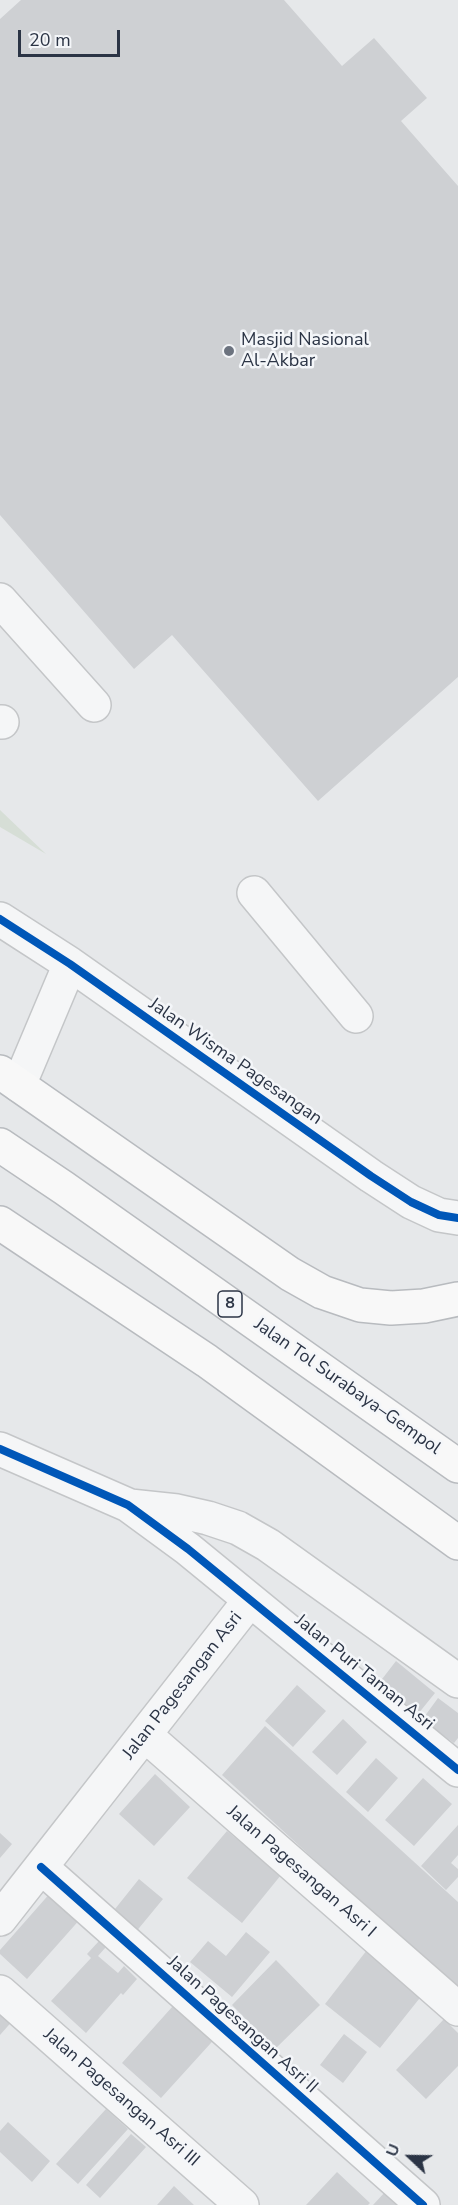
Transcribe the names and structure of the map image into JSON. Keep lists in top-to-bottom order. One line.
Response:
{"streets":{"highway":["8","Jalan Tol Surabaya–Gempol"],"street":["Jalan Wisma Pagesangan","Jalan Puri Taman Asri","Jalan Pagesangan Asri","Jalan Pagesangan Asri I","Jalan Pagesangan Asri II","Jalan Pagesangan Asri III"]},"crossings":[["Jalan Puri Taman Asri","Jalan Pagesangan Asri"],["Jalan Pagesangan Asri","Jalan Pagesangan Asri I"],["Jalan Pagesangan Asri","Jalan Pagesangan Asri II"]],"places":["Masjid Nasional Al-Akbar"],"scale_bar":"20 m","north":"left"}
